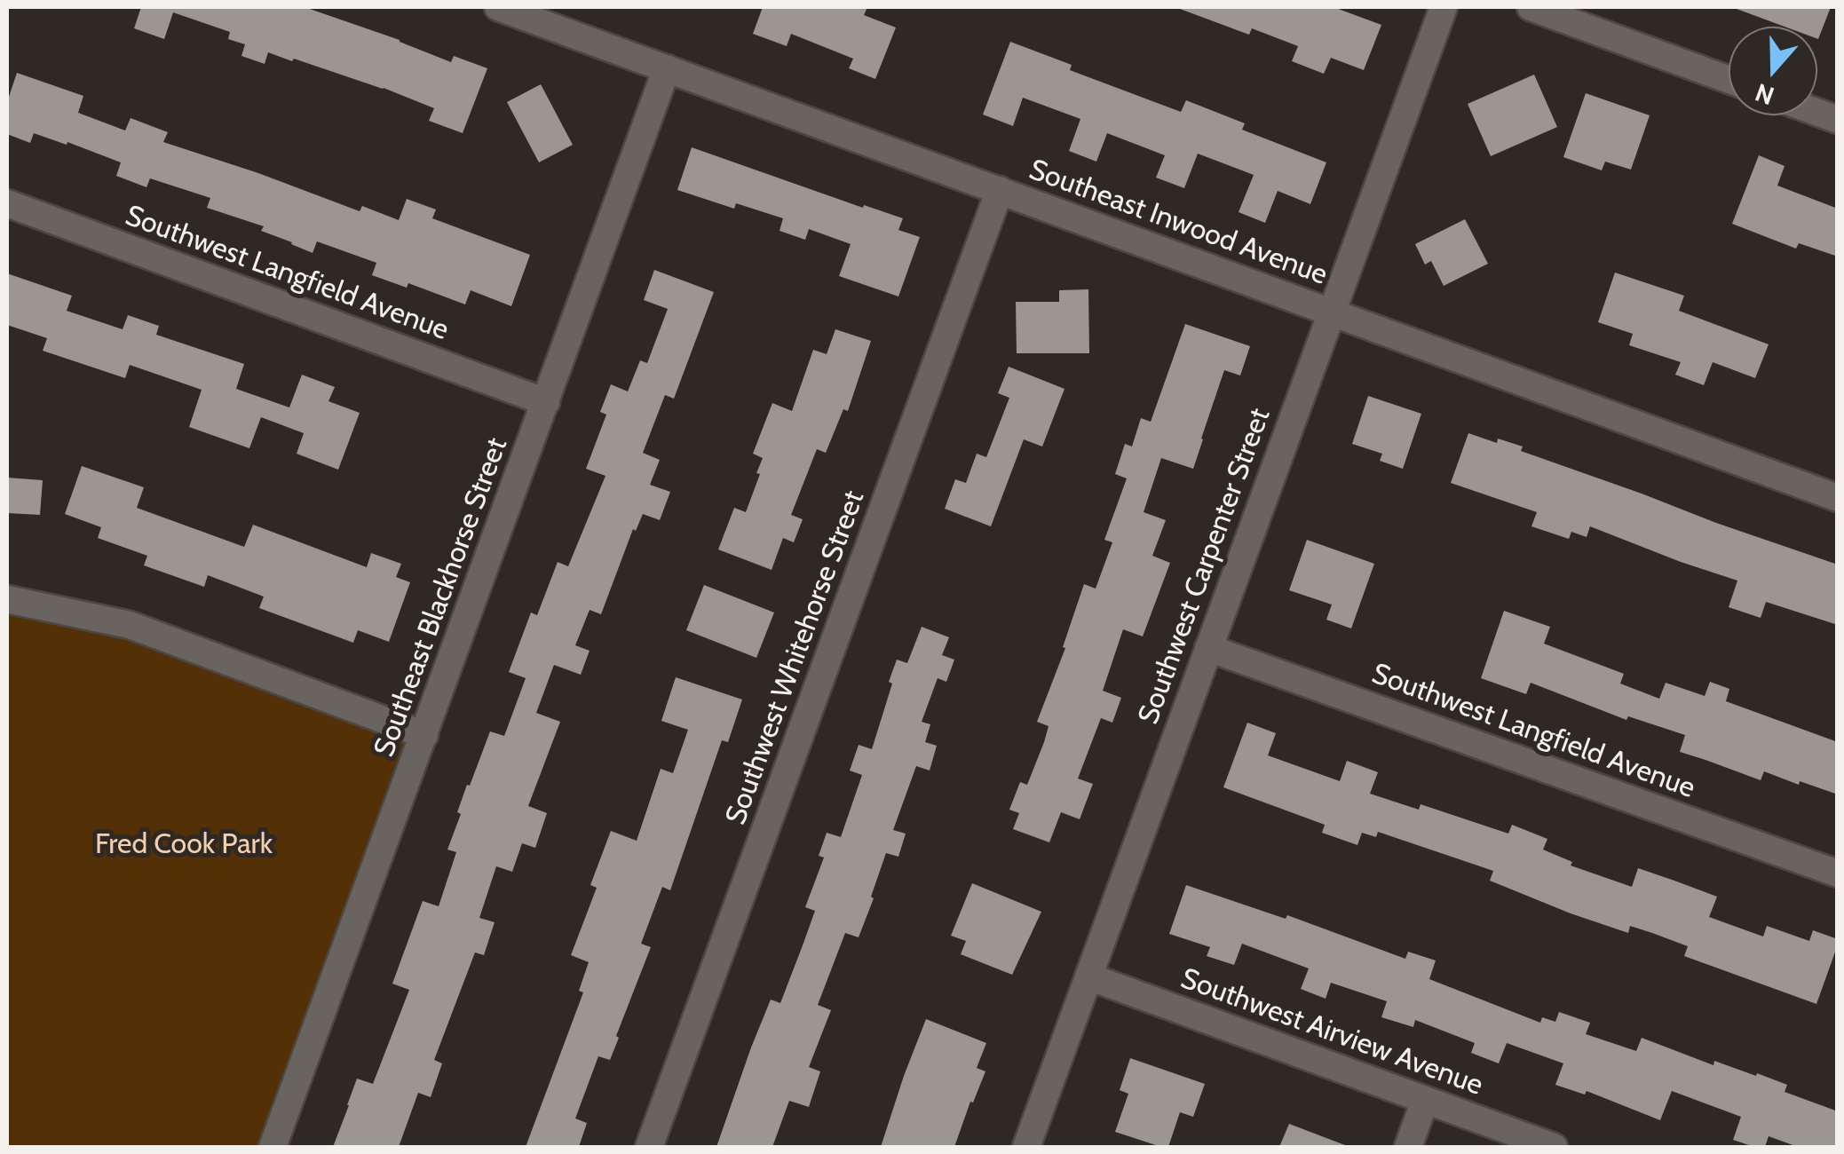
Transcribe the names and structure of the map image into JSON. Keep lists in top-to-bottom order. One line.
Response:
{"streets":{"street":["Southeast Inwood Avenue","Southwest Langfield Avenue","Southwest Carpenter Street","Southeast Blackhorse Street","Southwest Whitehorse Street","Southwest Airview Avenue"]},"crossings":[["Southeast Inwood Avenue","Southwest Carpenter Street"],["Southeast Inwood Avenue","Southeast Blackhorse Street"],["Southeast Inwood Avenue","Southwest Whitehorse Street"],["Southwest Langfield Avenue","Southwest Carpenter Street"],["Southwest Langfield Avenue","Southeast Blackhorse Street"],["Southwest Carpenter Street","Southwest Airview Avenue"]],"parks":["Fred Cook Park"],"north":"bottom"}
